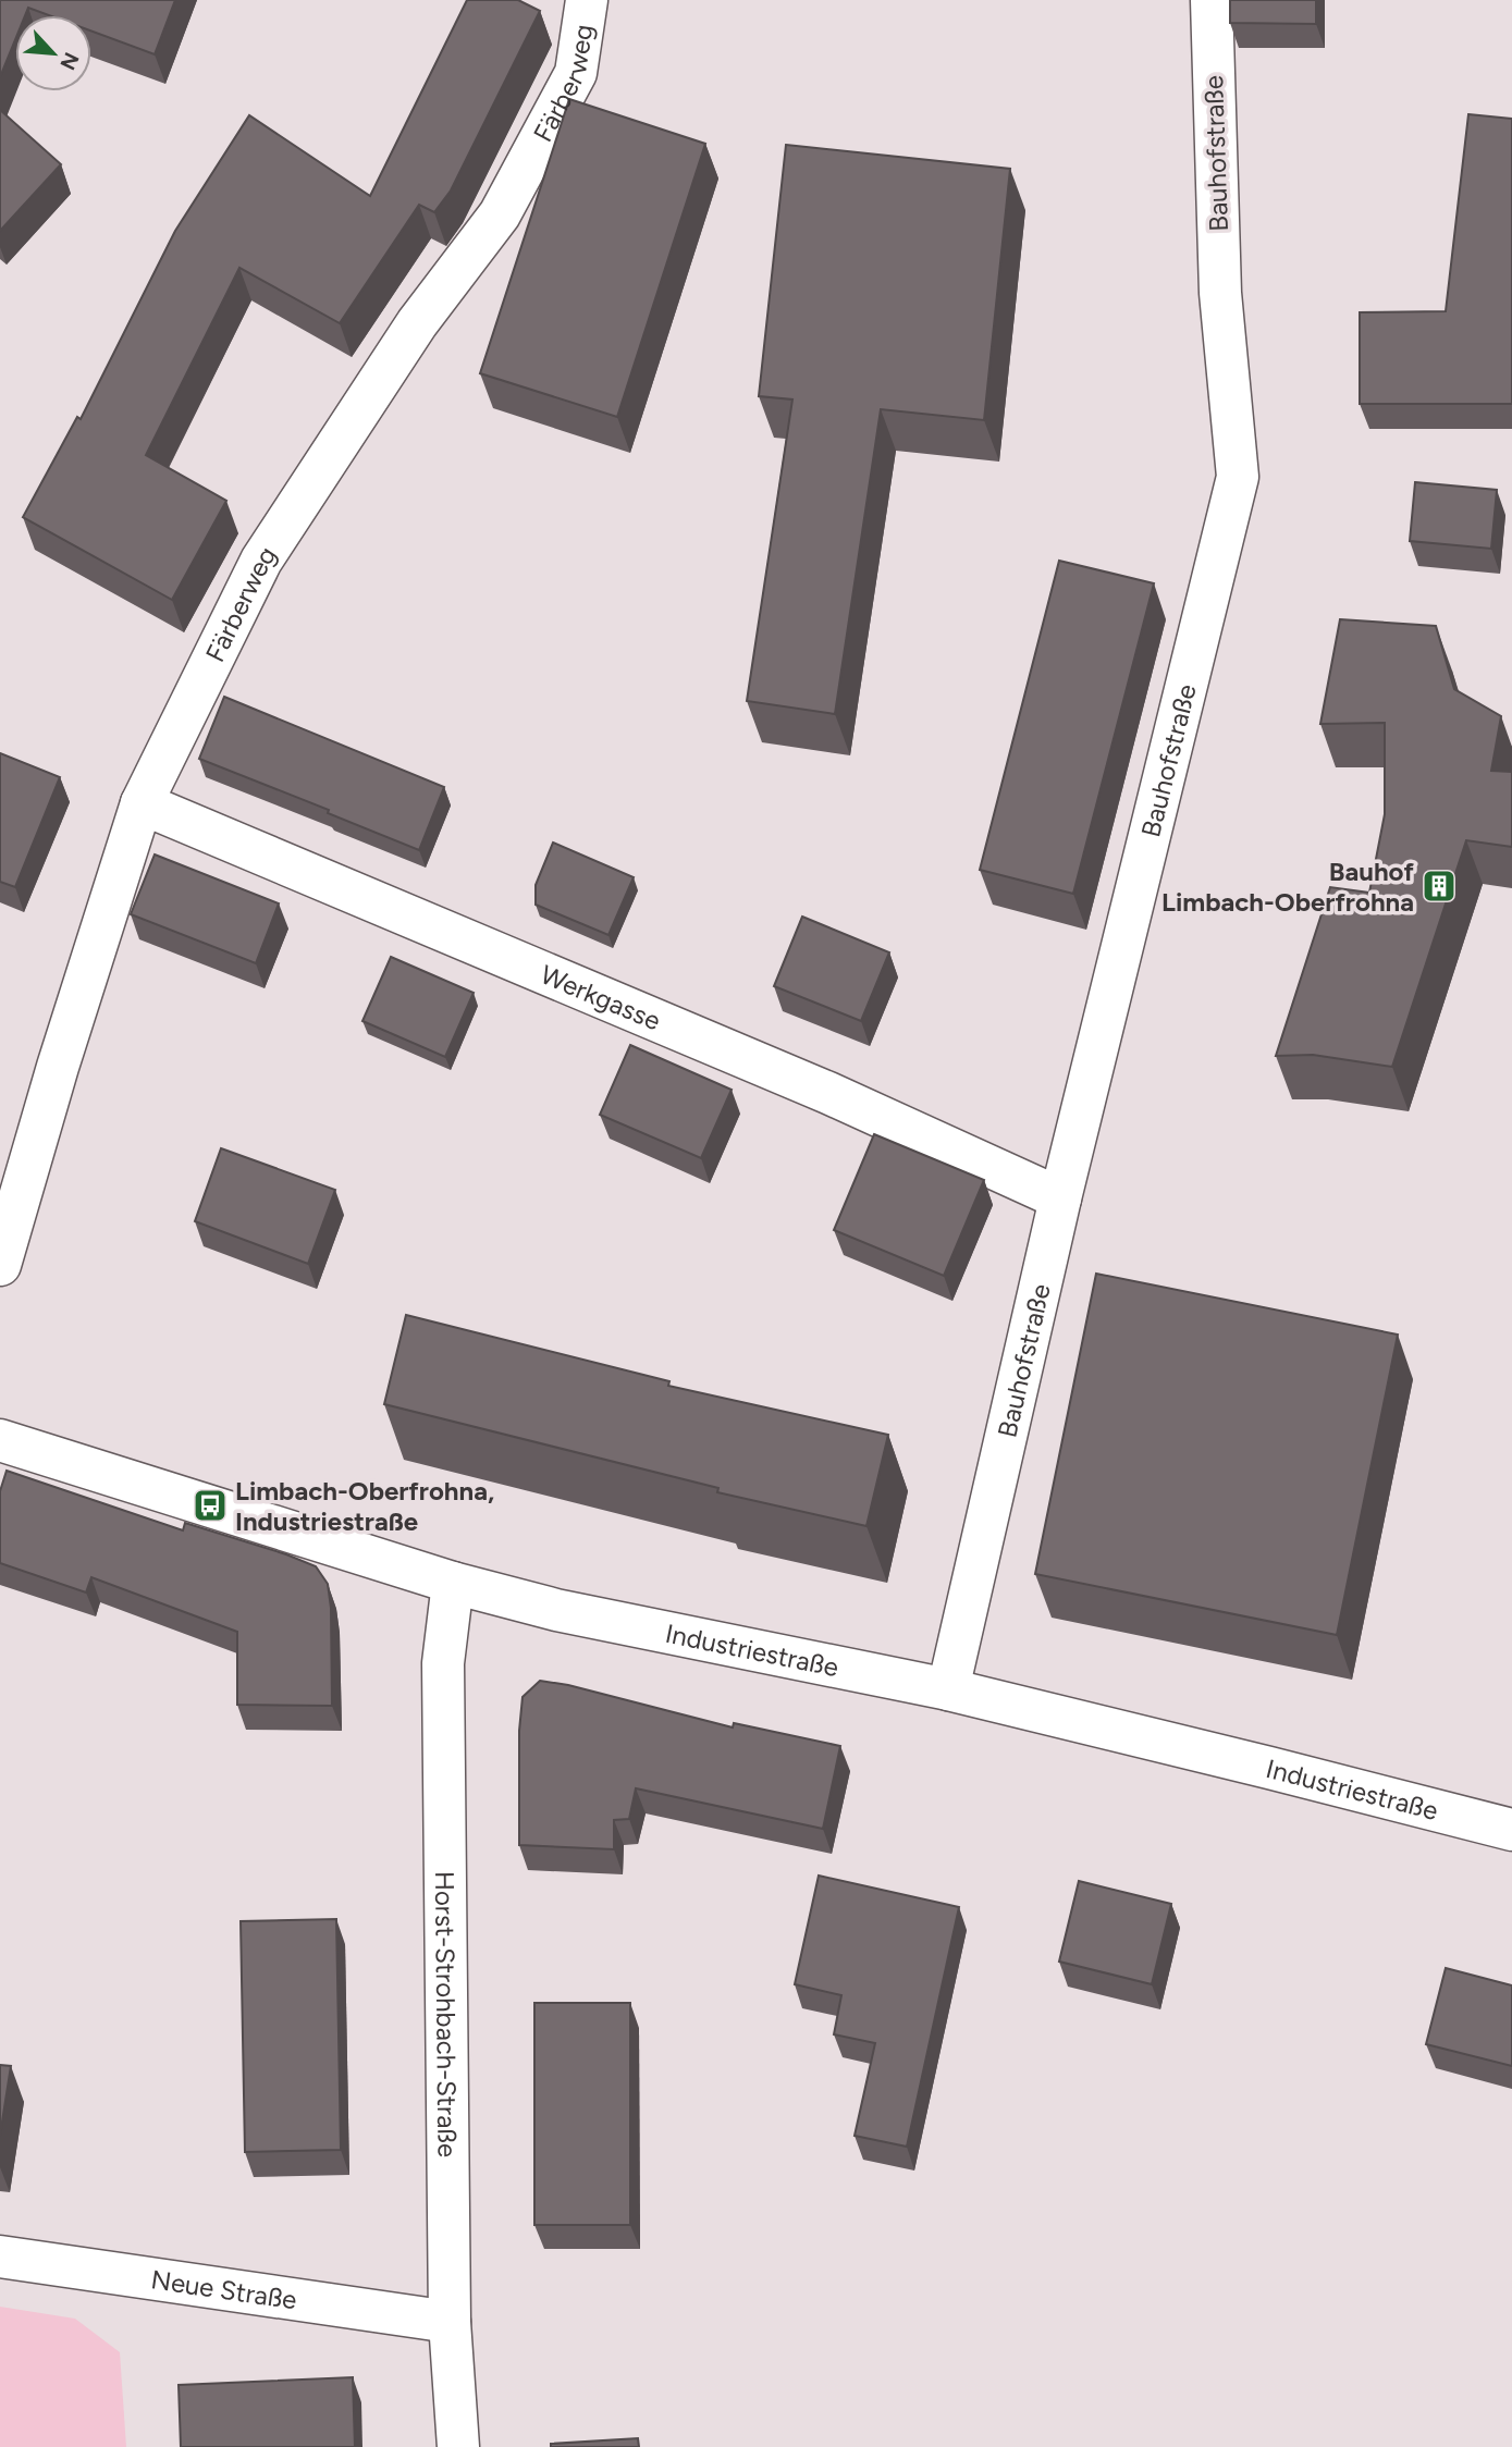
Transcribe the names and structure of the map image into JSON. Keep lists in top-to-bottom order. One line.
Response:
{"streets":{"street":["Färberweg","Bauhofstraße","Werkgasse","Industriestraße","Horst-Strohbach-Straße","Neue Straße"]},"crossings":[["Färberweg","Werkgasse"],["Bauhofstraße","Werkgasse"],["Bauhofstraße","Industriestraße"],["Industriestraße","Horst-Strohbach-Straße"],["Horst-Strohbach-Straße","Neue Straße"]],"places":{"building":["Bauhof Limbach-Oberfrohna"],"bus stop":["Limbach-Oberfrohna, Industriestraße"]},"north":"bottom right"}
